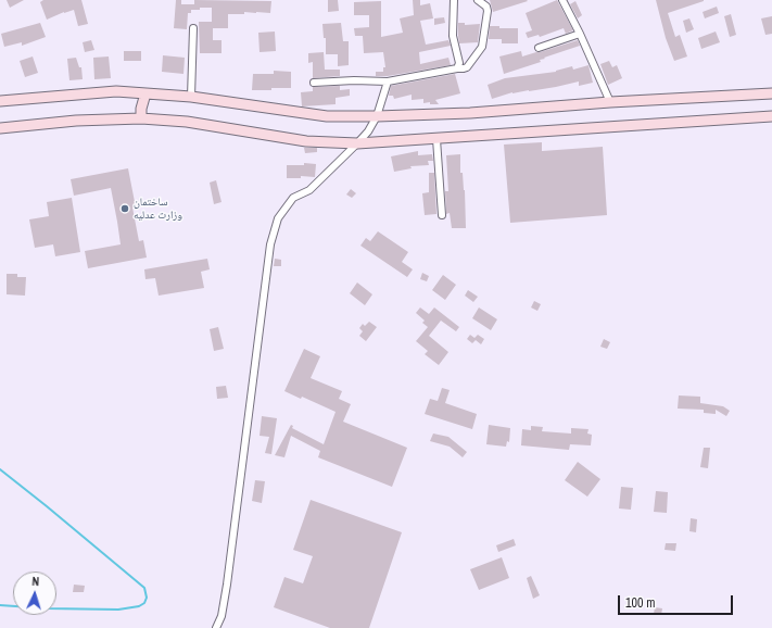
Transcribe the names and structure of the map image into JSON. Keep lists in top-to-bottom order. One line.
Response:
{"places":["ساختمان وزارت عدلیه"],"scale_bar":"100 m","north":"top"}
